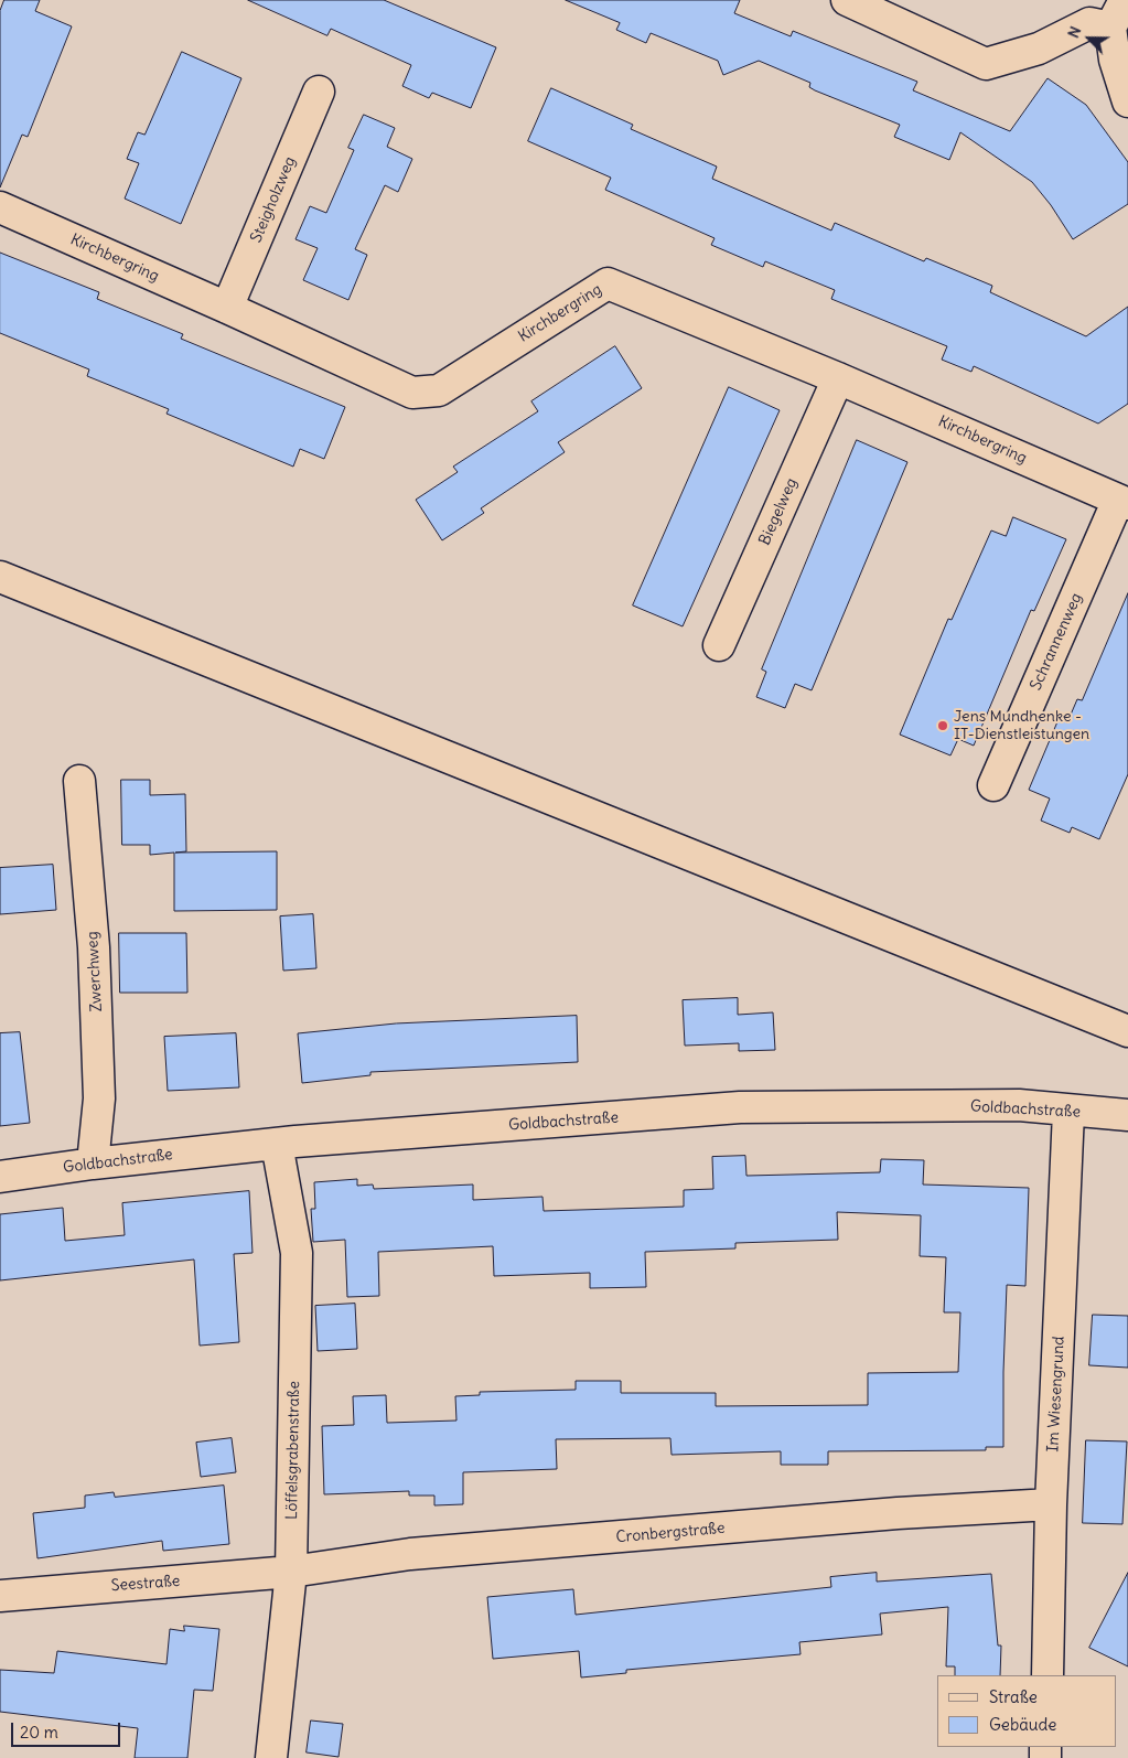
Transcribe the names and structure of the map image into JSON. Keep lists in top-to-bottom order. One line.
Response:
{"streets":{"street":["Steigholzweg","Kirchbergring","Biegelweg","Schrannenweg","Zwerchweg","Goldbachstraße","Im Wiesengrund","Löffelsgrabenstraße","Cronbergstraße","Seestraße"]},"crossings":[["Steigholzweg","Kirchbergring"],["Kirchbergring","Biegelweg"],["Kirchbergring","Schrannenweg"],["Zwerchweg","Goldbachstraße"],["Goldbachstraße","Im Wiesengrund"],["Goldbachstraße","Löffelsgrabenstraße"],["Im Wiesengrund","Cronbergstraße"],["Löffelsgrabenstraße","Cronbergstraße"],["Löffelsgrabenstraße","Seestraße"],["Cronbergstraße","Seestraße"]],"places":["Jens Mundhenke - IT-Dienstleistungen"],"legend":["Straße","Gebäude"],"scale_bar":"20 m","north":"top left"}
